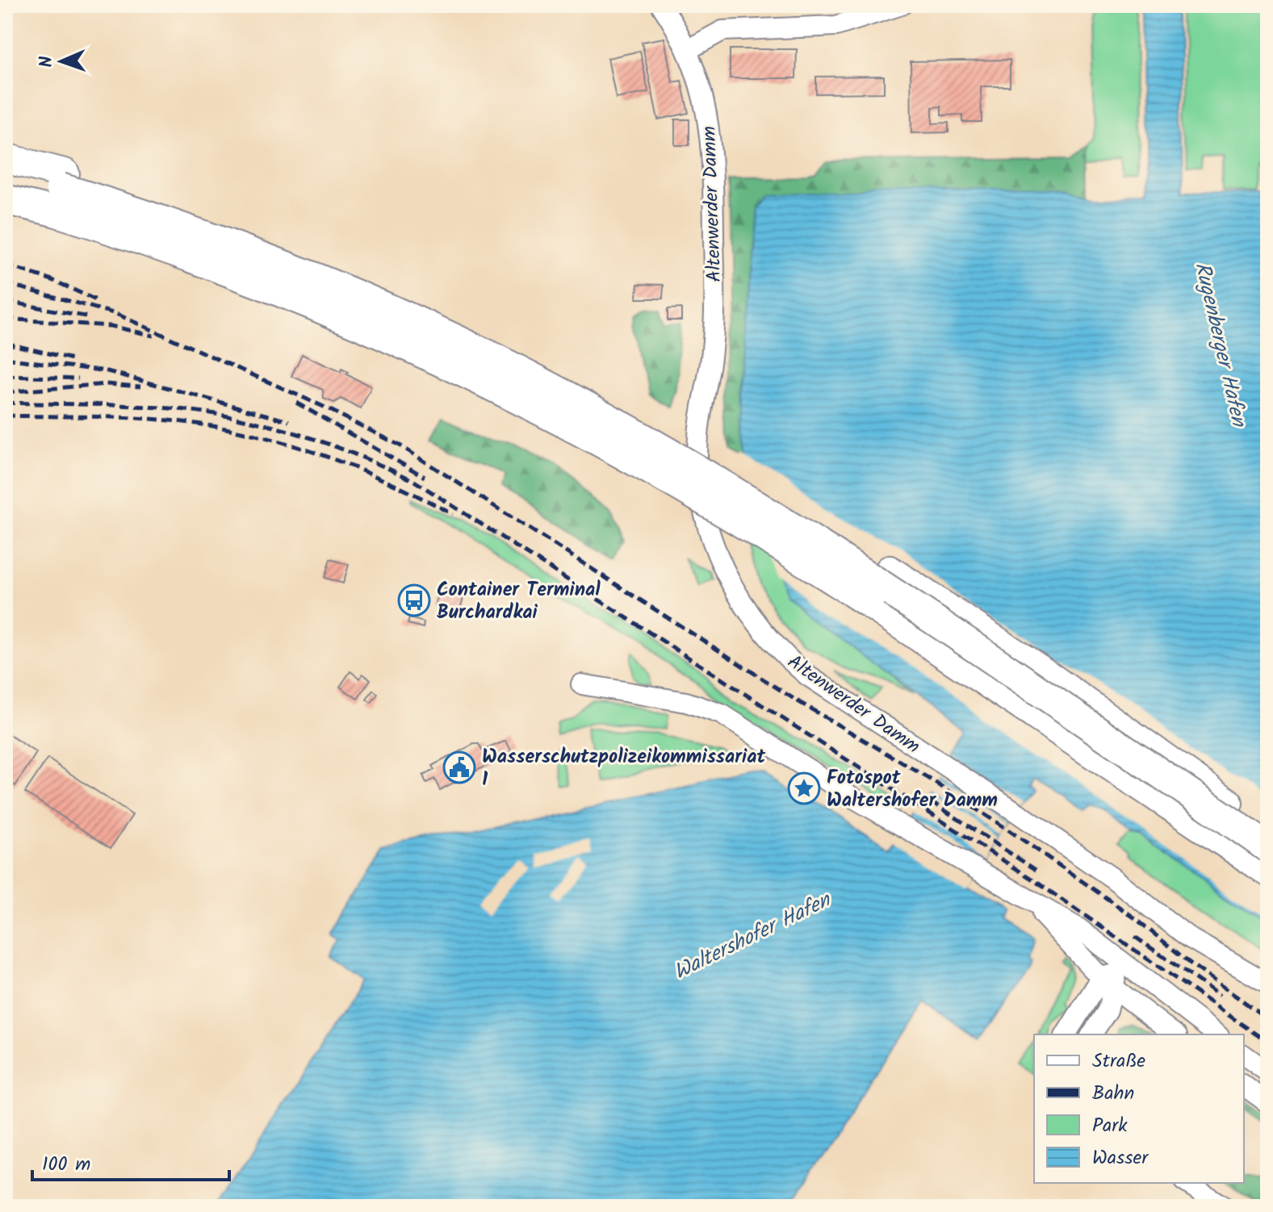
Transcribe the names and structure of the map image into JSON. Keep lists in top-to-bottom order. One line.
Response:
{"streets":{"street":["Altenwerder Damm"]},"water":["Rugenberger Hafen","Waltershofer Hafen"],"places":{"bus stop":["Container Terminal Burchardkai"],"public building":["Wasserschutzpolizeikommissariat 1"],"place":["Fotospot Waltershofer Damm"]},"legend":["Straße","Bahn","Park","Wasser"],"scale_bar":"100 m","north":"left"}
